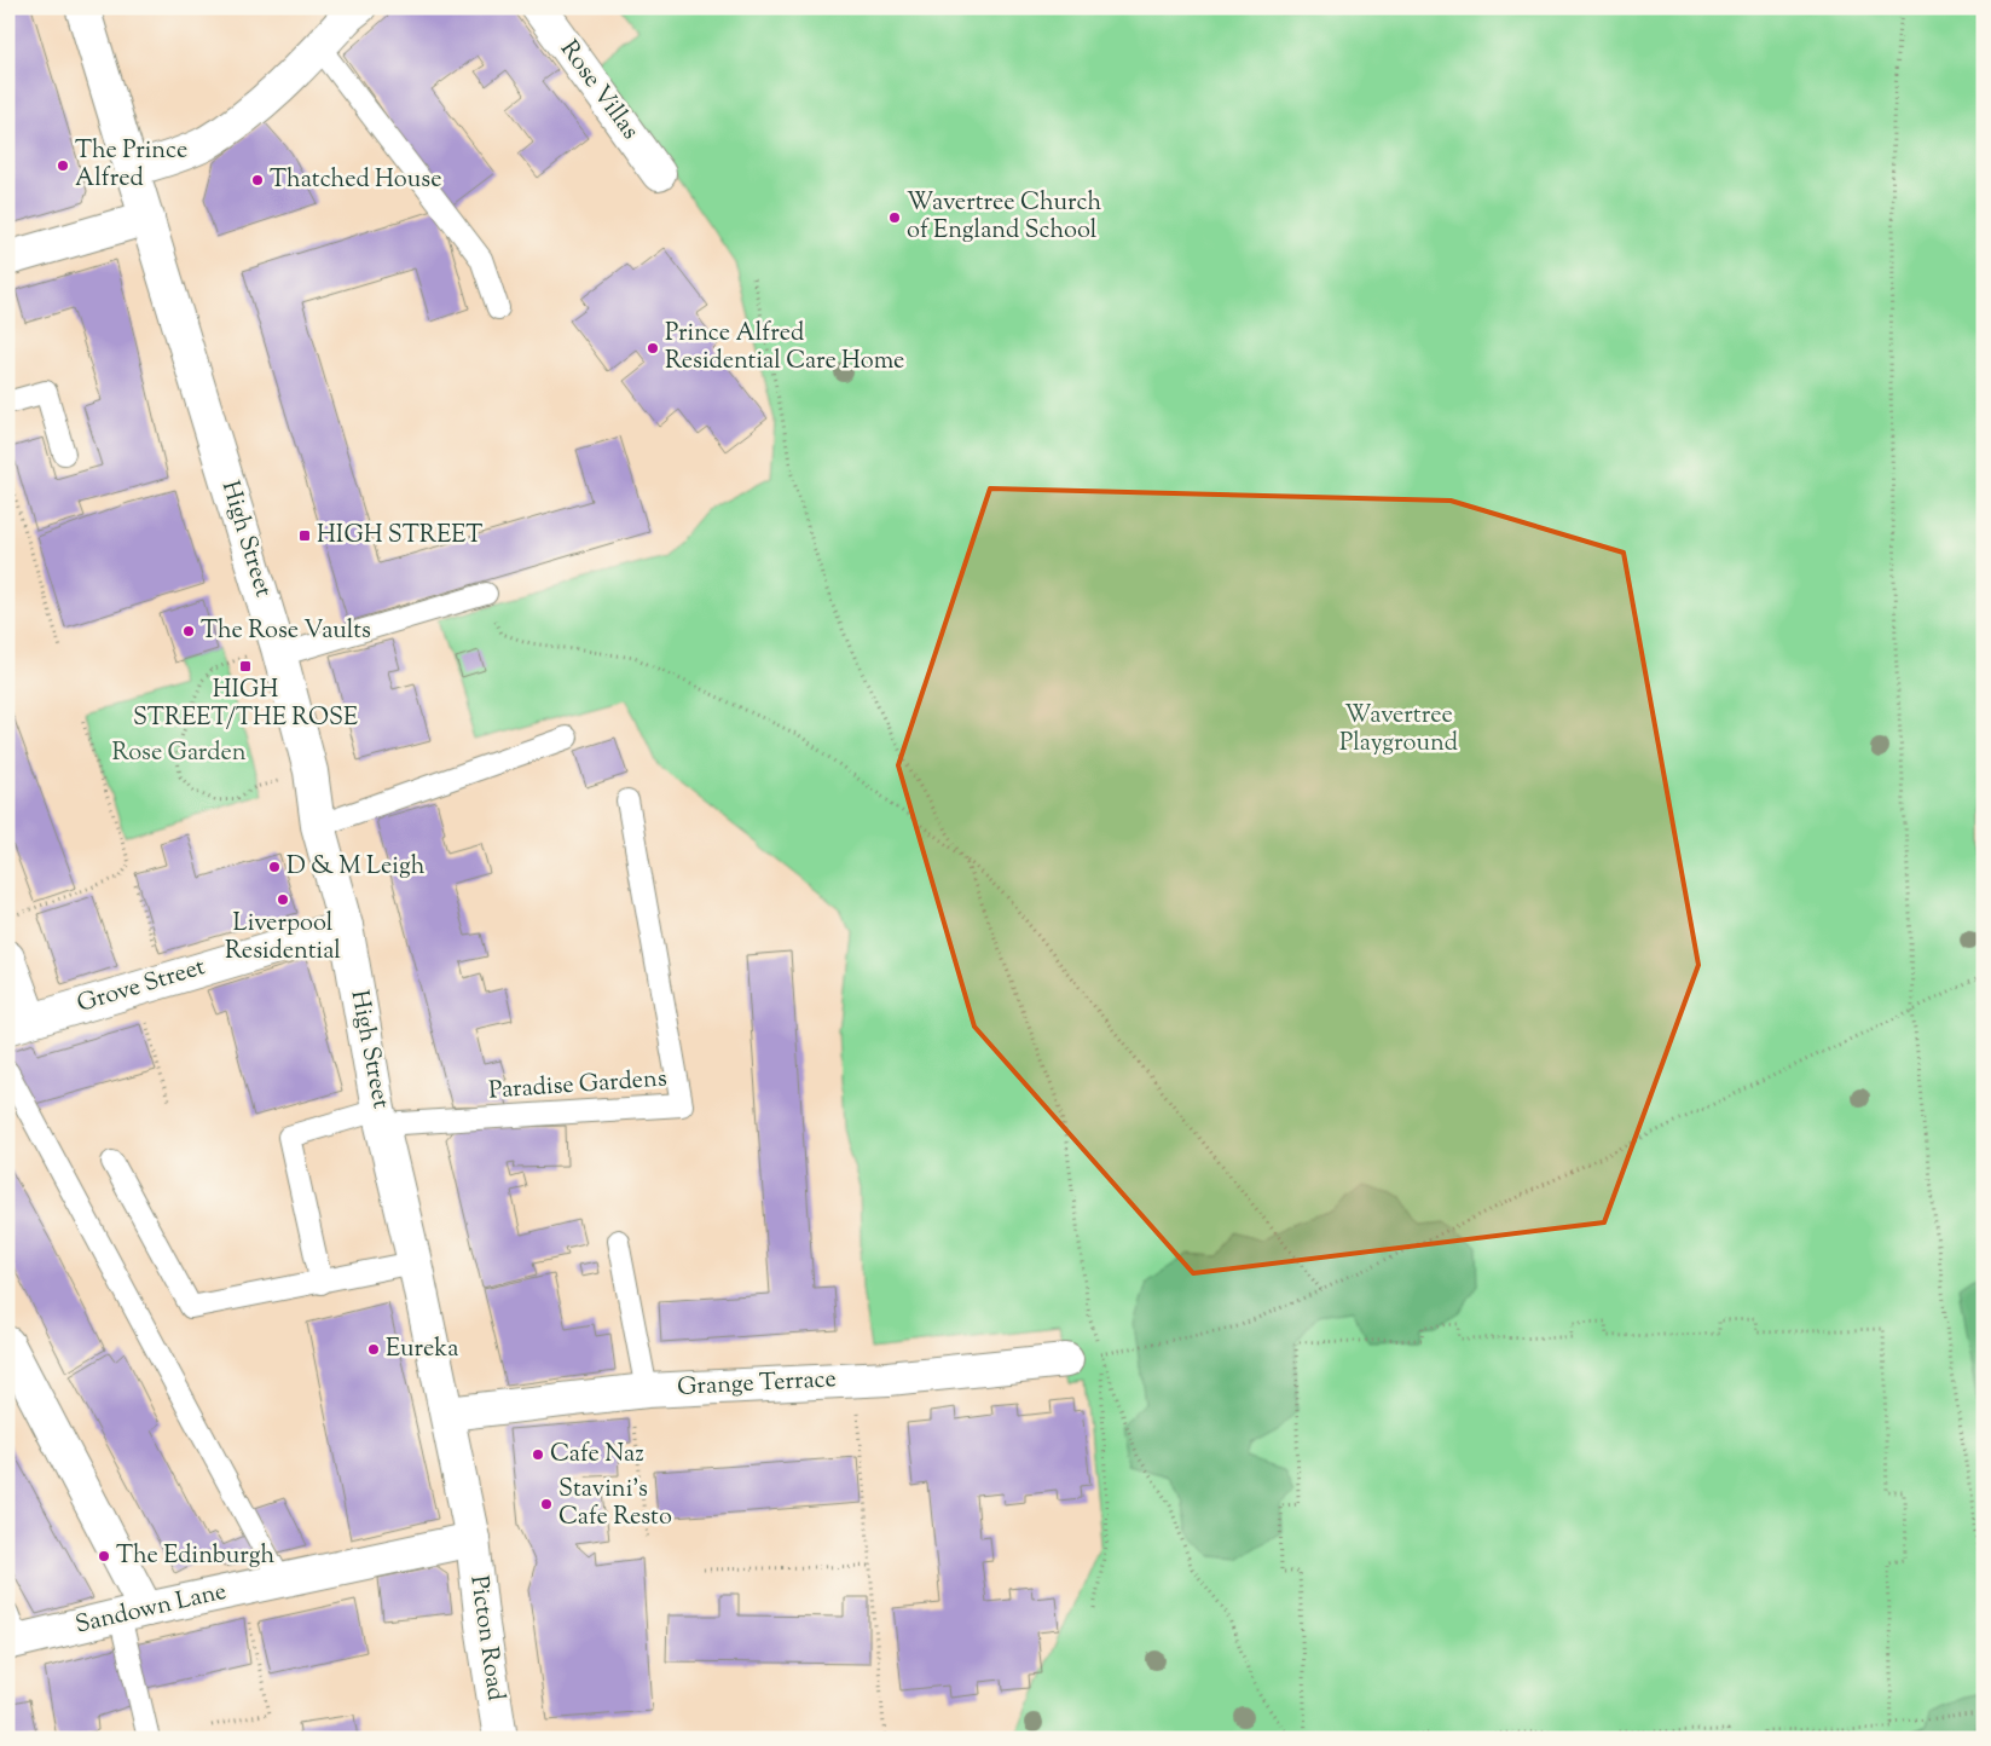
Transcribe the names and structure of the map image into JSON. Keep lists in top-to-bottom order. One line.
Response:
{"streets":{"street":["Rose Villas","High Street","Grove Street","Grange Terrace","Sandown Lane","Picton Road"],"lane":["Paradise Gardens"]},"crossings":[["High Street","Grove Street"],["High Street","Paradise Gardens"],["High Street","Grange Terrace"],["High Street","Sandown Lane"],["High Street","Picton Road"],["Sandown Lane","Picton Road"]],"parks":["Wavertree Playground","Rose Garden"],"places":{"other":["The Prince Alfred","Thatched House","Wavertree Church of England School","Prince Alfred Residential Care Home","The Rose Vaults","D & M Leigh","Liverpool Residential","Eureka","Cafe Naz","Stavini's Cafe Resto","The Edinburgh"],"transit":["HIGH STREET","HIGH STREET/THE ROSE"]}}
